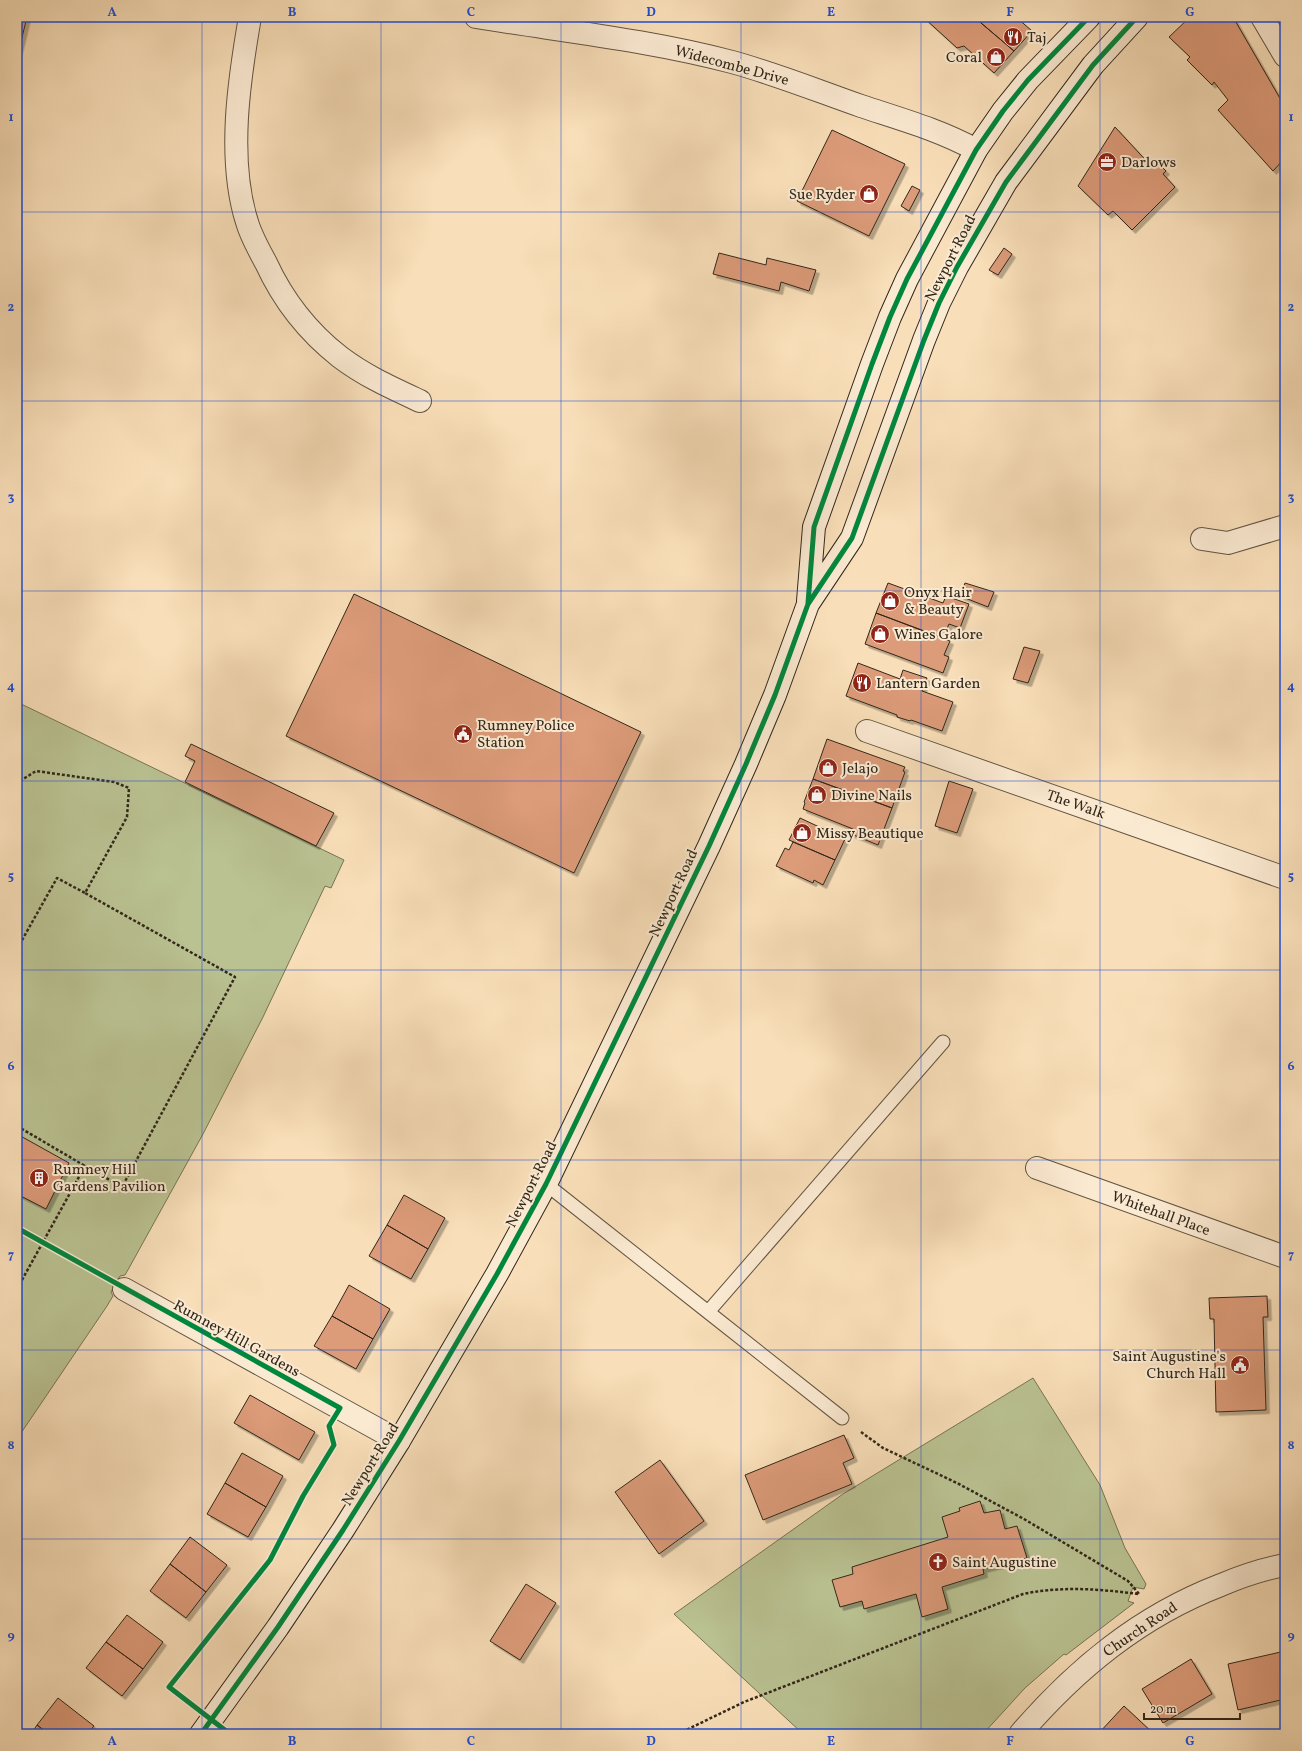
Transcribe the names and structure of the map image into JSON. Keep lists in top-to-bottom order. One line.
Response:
{"streets":{"main road":["Widecombe Drive","Newport Road","The Walk","Whitehall Place","Rumney Hill Gardens","Church Road"]},"crossings":[["Widecombe Drive","Newport Road"],["Newport Road","Rumney Hill Gardens"]],"places":{"restaurant":["Taj","Lantern Garden"],"shop":["Coral","Sue Ryder","Onyx Hair & Beauty","Wines Galore","Jelajo","Divine Nails","Missy Beautique"],"office":["Darlows"],"public building":["Rumney Police Station","Saint Augustine's Church Hall"],"building":["Rumney Hill Gardens Pavilion"],"church":["Saint Augustine"]},"scale_bar":"20 m","grid":{"columns":["A","B","C","D","E","F","G"],"rows":["1","2","3","4","5","6","7","8","9"]}}
